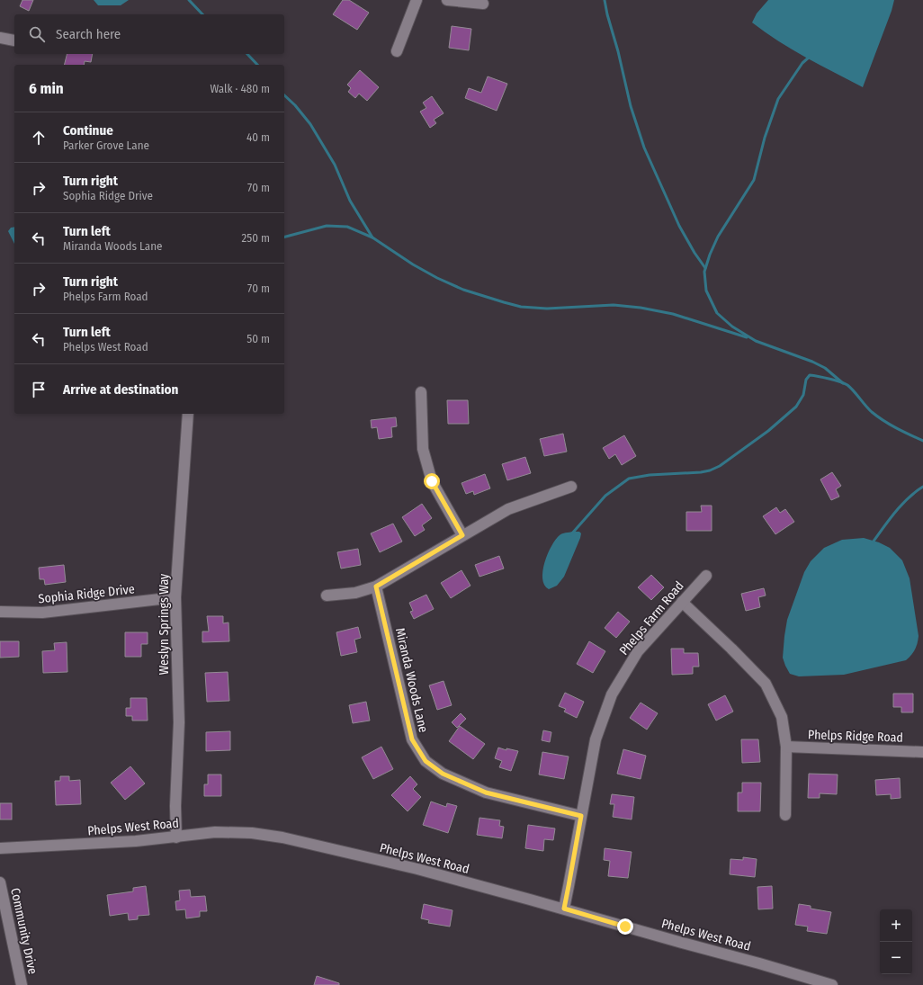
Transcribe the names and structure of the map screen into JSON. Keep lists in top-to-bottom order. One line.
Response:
{"streets":{"street":["Sophia Ridge Drive","Phelps Farm Road","Weslyn Springs Way","Miranda Woods Lane","Phelps Ridge Road","Phelps West Road","Community Drive"]},"crossings":[["Sophia Ridge Drive","Weslyn Springs Way"],["Phelps Farm Road","Miranda Woods Lane"],["Phelps Farm Road","Phelps West Road"],["Weslyn Springs Way","Phelps West Road"]],"page":{"search":"Search here","heading":["6 min","Walk · 480 m"],"list":[["Continue","Parker Grove Lane","40 m"],["Turn right","Sophia Ridge Drive","70 m"],["Turn left","Miranda Woods Lane","250 m"],["Turn right","Phelps Farm Road","70 m"],["Turn left","Phelps West Road","50 m"],"Arrive at destination"],"map_buttons":["+","−"]}}
